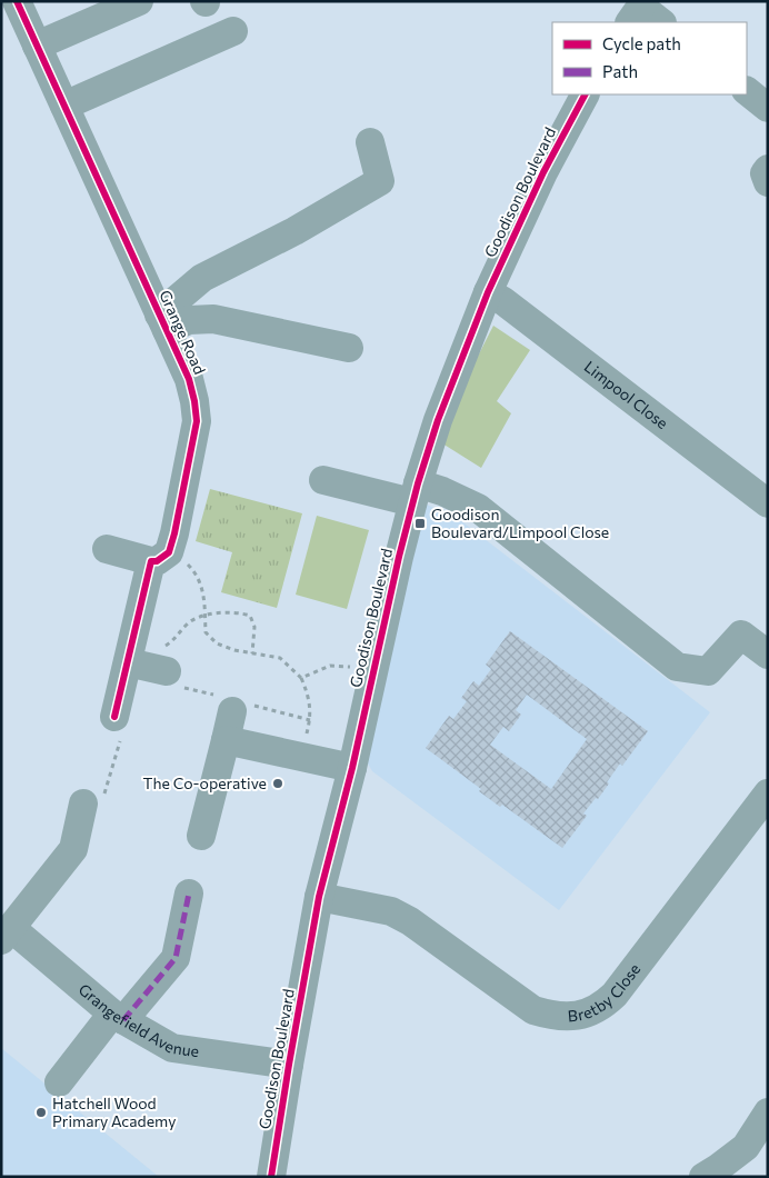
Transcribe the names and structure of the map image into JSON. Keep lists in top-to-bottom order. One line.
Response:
{"streets":{"street":["Goodison Boulevard","Grange Road","Limpool Close","Bretby Close","Grangefield Avenue"]},"crossings":[["Goodison Boulevard","Limpool Close"],["Goodison Boulevard","Bretby Close"],["Goodison Boulevard","Grangefield Avenue"]],"places":{"transit":["Goodison Boulevard/Limpool Close"],"other":["The Co-operative","Hatchell Wood Primary Academy"]},"legend":["Cycle path","Path"]}
